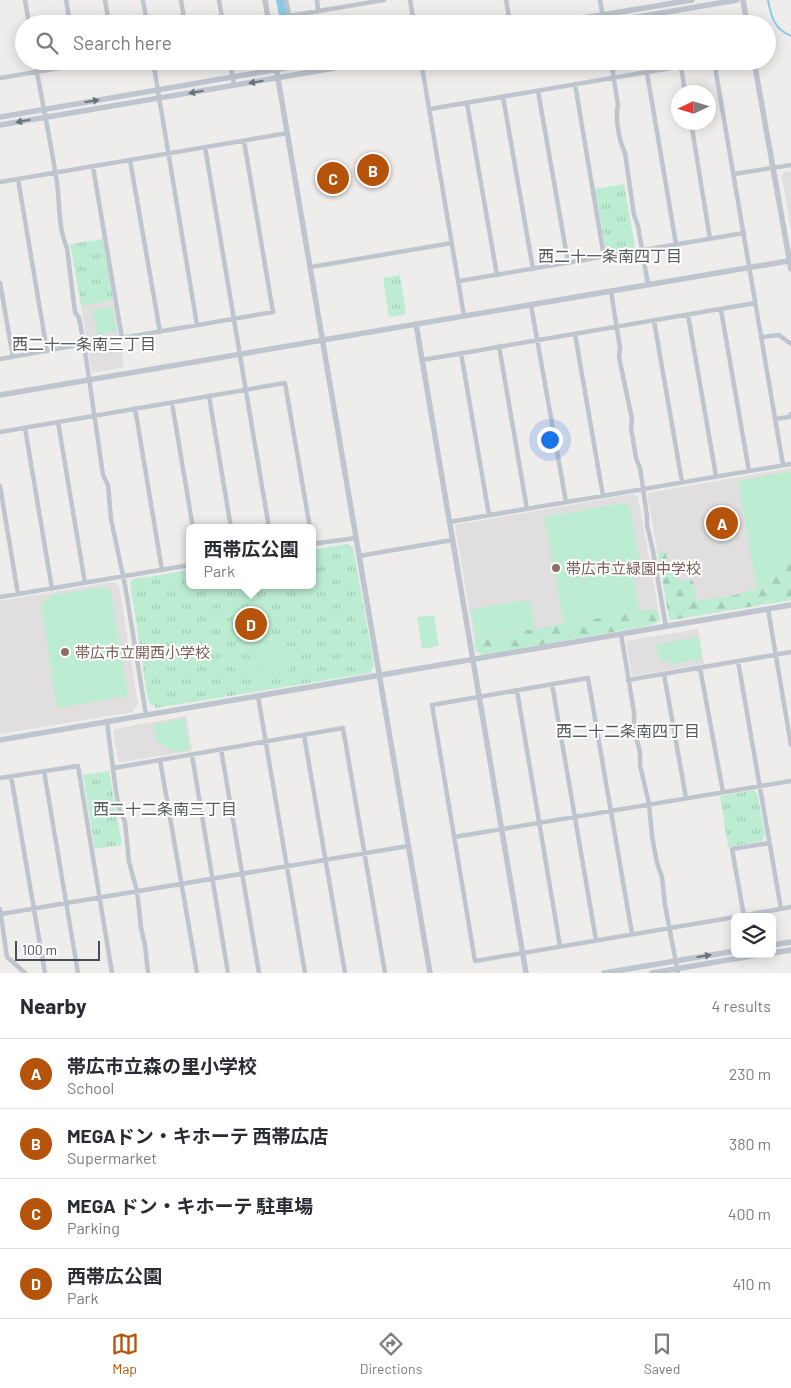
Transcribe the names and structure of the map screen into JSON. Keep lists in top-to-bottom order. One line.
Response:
{"districts":["西二十一条南四丁目","西二十一条南三丁目","西二十二条南四丁目","西二十二条南三丁目"],"places":["帯広市立緑園中学校","帯広市立開西小学校"],"scale_bar":"100 m","north":"left","page":{"search":"Search here","pins":["B","C","A","D"],"popup":["西帯広公園","Park"],"scale":"100 m","heading":["Nearby","4 results"],"list":[{"mark":"A","name":"帯広市立森の里小学校","note":"School","value":"230 m"},{"mark":"B","name":"MEGAドン・キホーテ 西帯広店","note":"Supermarket","value":"380 m"},{"mark":"C","name":"MEGA ドン・キホーテ 駐車場","note":"Parking","value":"400 m"},{"mark":"D","name":"西帯広公園","note":"Park","value":"410 m"}],"nav":["Map","Directions","Saved"]}}
